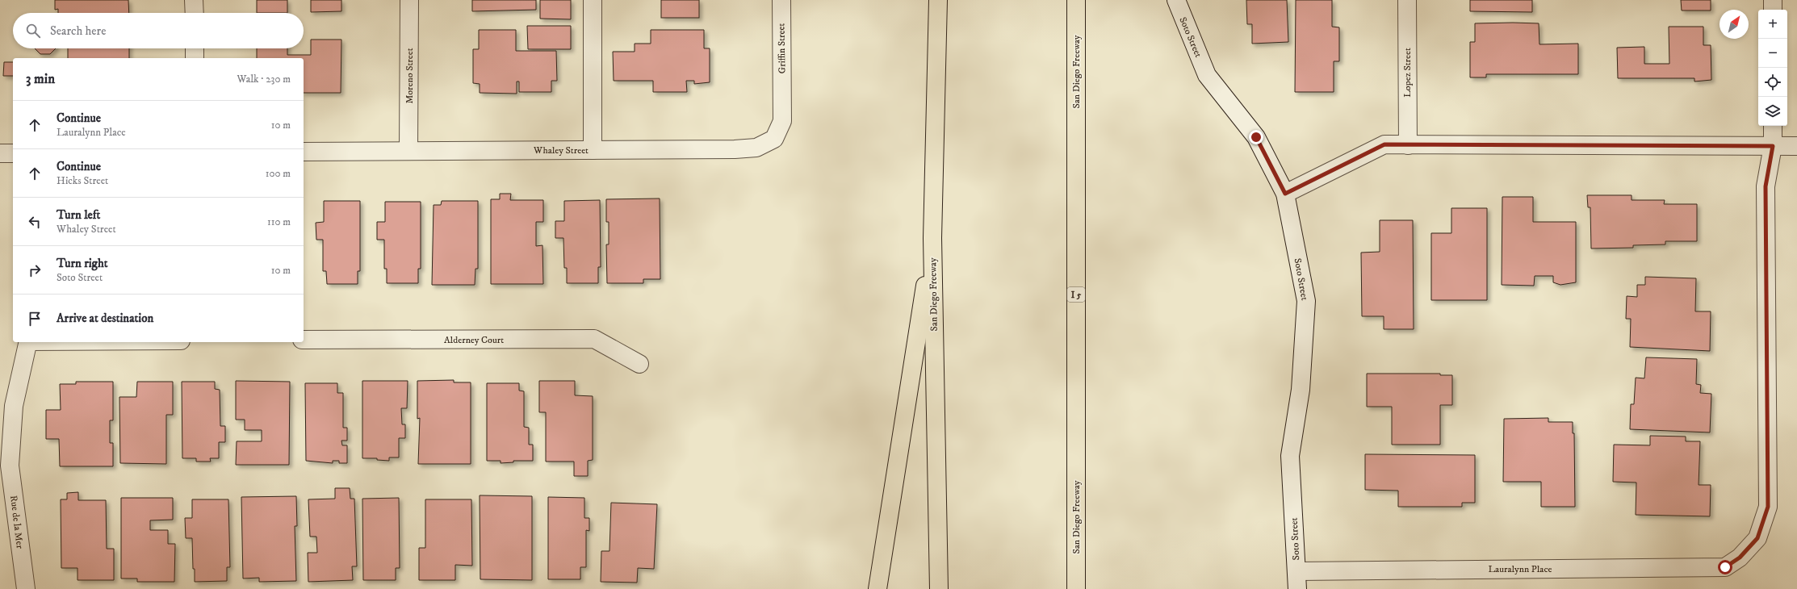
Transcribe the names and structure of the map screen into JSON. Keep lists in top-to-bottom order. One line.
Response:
{"streets":{"highway":["San Diego Freeway","I 5"],"street":["Soto Street","Griffin Street","Lopez Street","Moreno Street","Whaley Street","Alderney Court","Rue de la Mer","Lauralynn Place"]},"crossings":[["Soto Street","Lauralynn Place"],["Griffin Street","Whaley Street"],["Moreno Street","Whaley Street"]],"north":"top right","page":{"map_buttons":["+","−"],"search":"Search here","heading":["3 min","Walk · 230 m"],"list":[["Continue","Lauralynn Place","10 m"],["Continue","Hicks Street","100 m"],["Turn left","Whaley Street","110 m"],["Turn right","Soto Street","10 m"],"Arrive at destination"]}}
